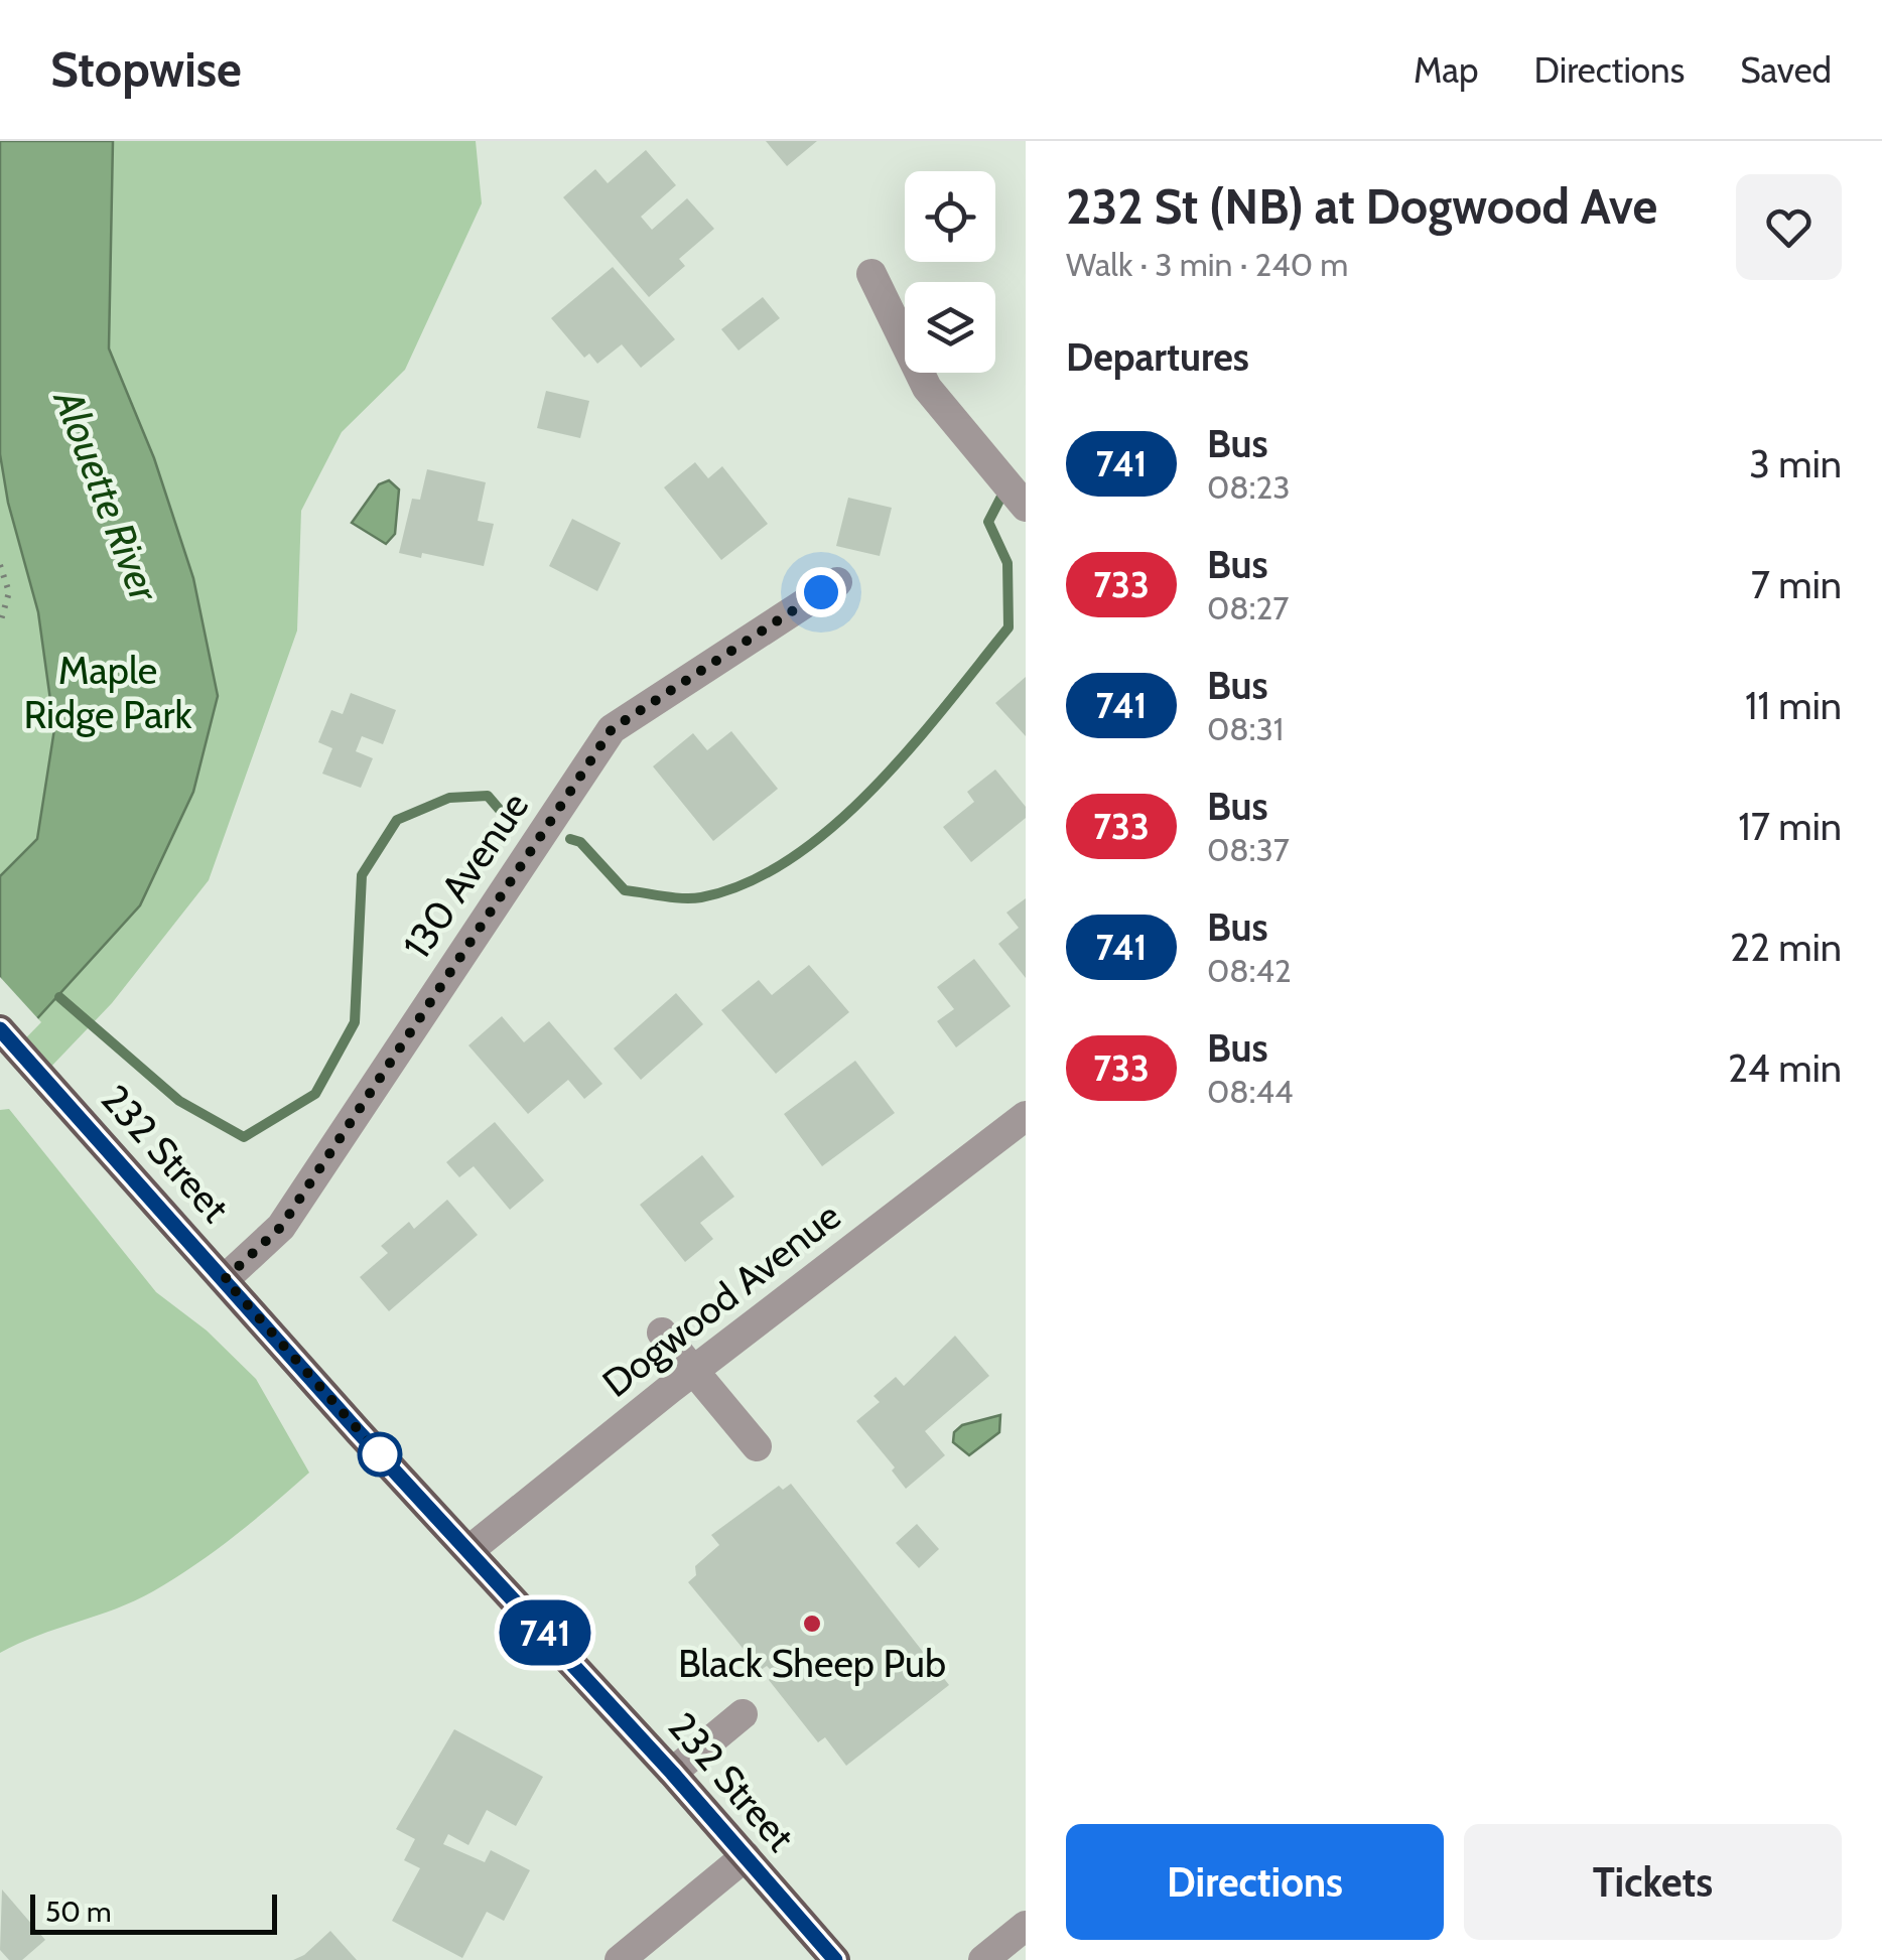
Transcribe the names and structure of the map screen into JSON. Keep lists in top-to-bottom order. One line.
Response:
{"streets":{"main road":["232 Street"],"street":["130 Avenue","Dogwood Avenue"]},"crossings":[["130 Avenue","232 Street"],["232 Street","Dogwood Avenue"]],"water":["Alouette River"],"parks":["Maple Ridge Park"],"places":["Black Sheep Pub"],"lines":["bus line 741"],"scale_bar":"50 m","page":{"header":"Stopwise","nav":["Map","Directions","Saved"],"on_map":"741","heading":[["232 St (NB) at Dogwood Ave","Walk · 3 min · 240 m"],"Departures"],"list":[{"mark":"741","name":"Bus","note":"08:23","value":"3 min"},{"mark":"733","name":"Bus","note":"08:27","value":"7 min"},{"mark":"741","name":"Bus","note":"08:31","value":"11 min"},{"mark":"733","name":"Bus","note":"08:37","value":"17 min"},{"mark":"741","name":"Bus","note":"08:42","value":"22 min"},{"mark":"733","name":"Bus","note":"08:44","value":"24 min"}],"buttons":["Directions","Tickets"],"scale":"50 m"}}
